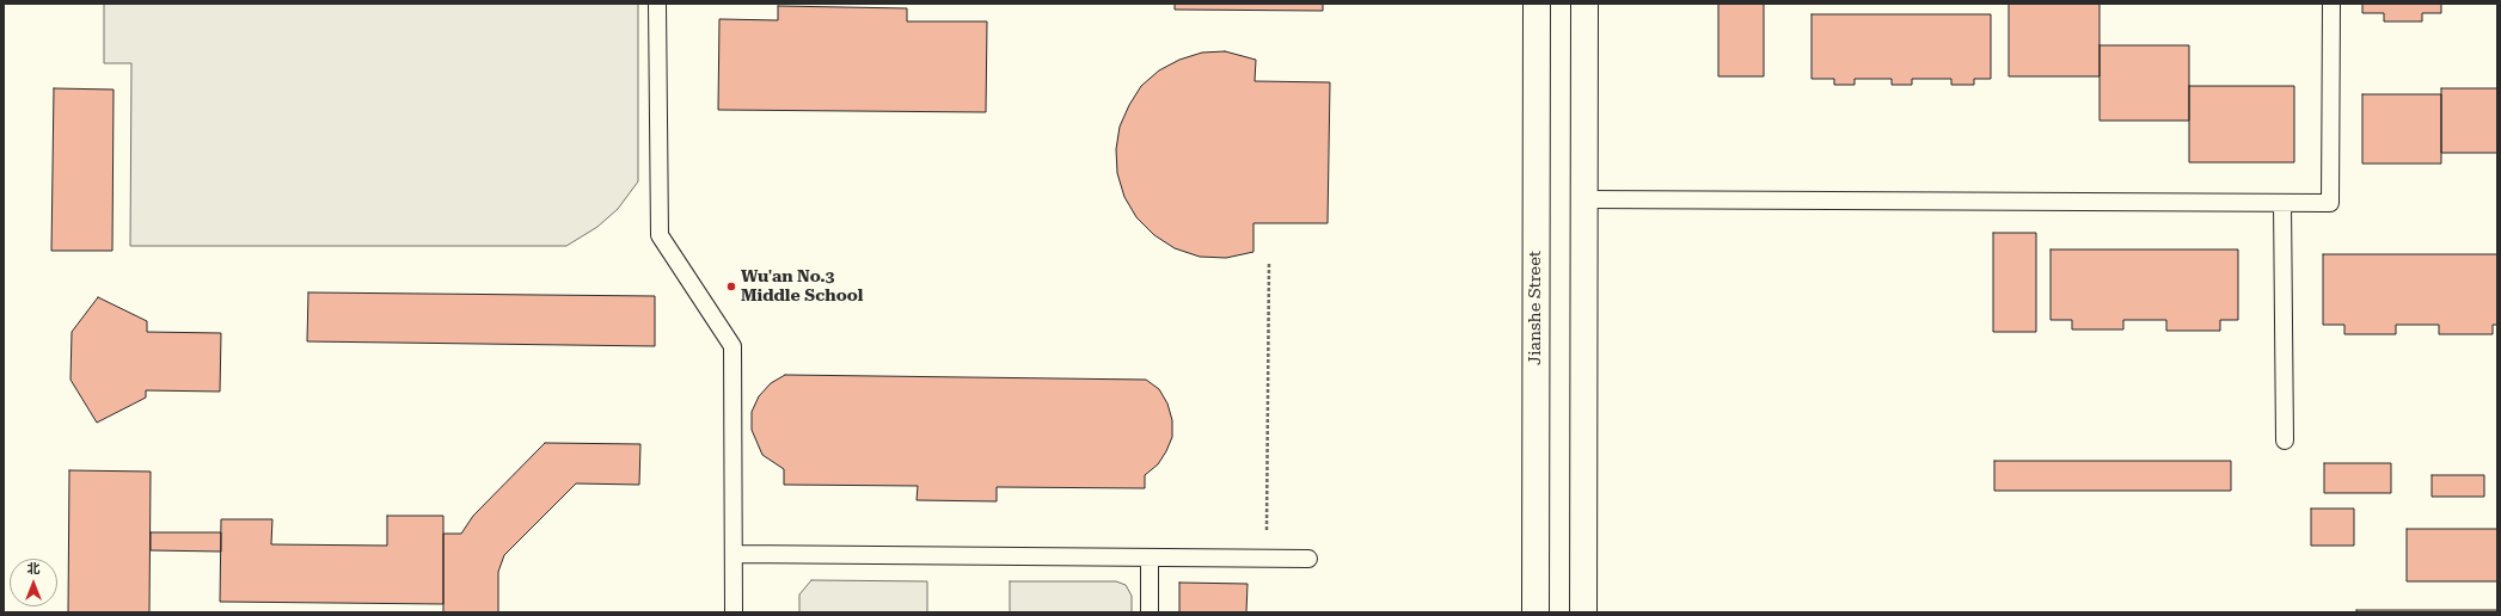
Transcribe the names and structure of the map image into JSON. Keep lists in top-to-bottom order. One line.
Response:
{"streets":{"main road":["Jianshe Street"]},"places":["Wu'an No.3 Middle School"],"north":"top"}
